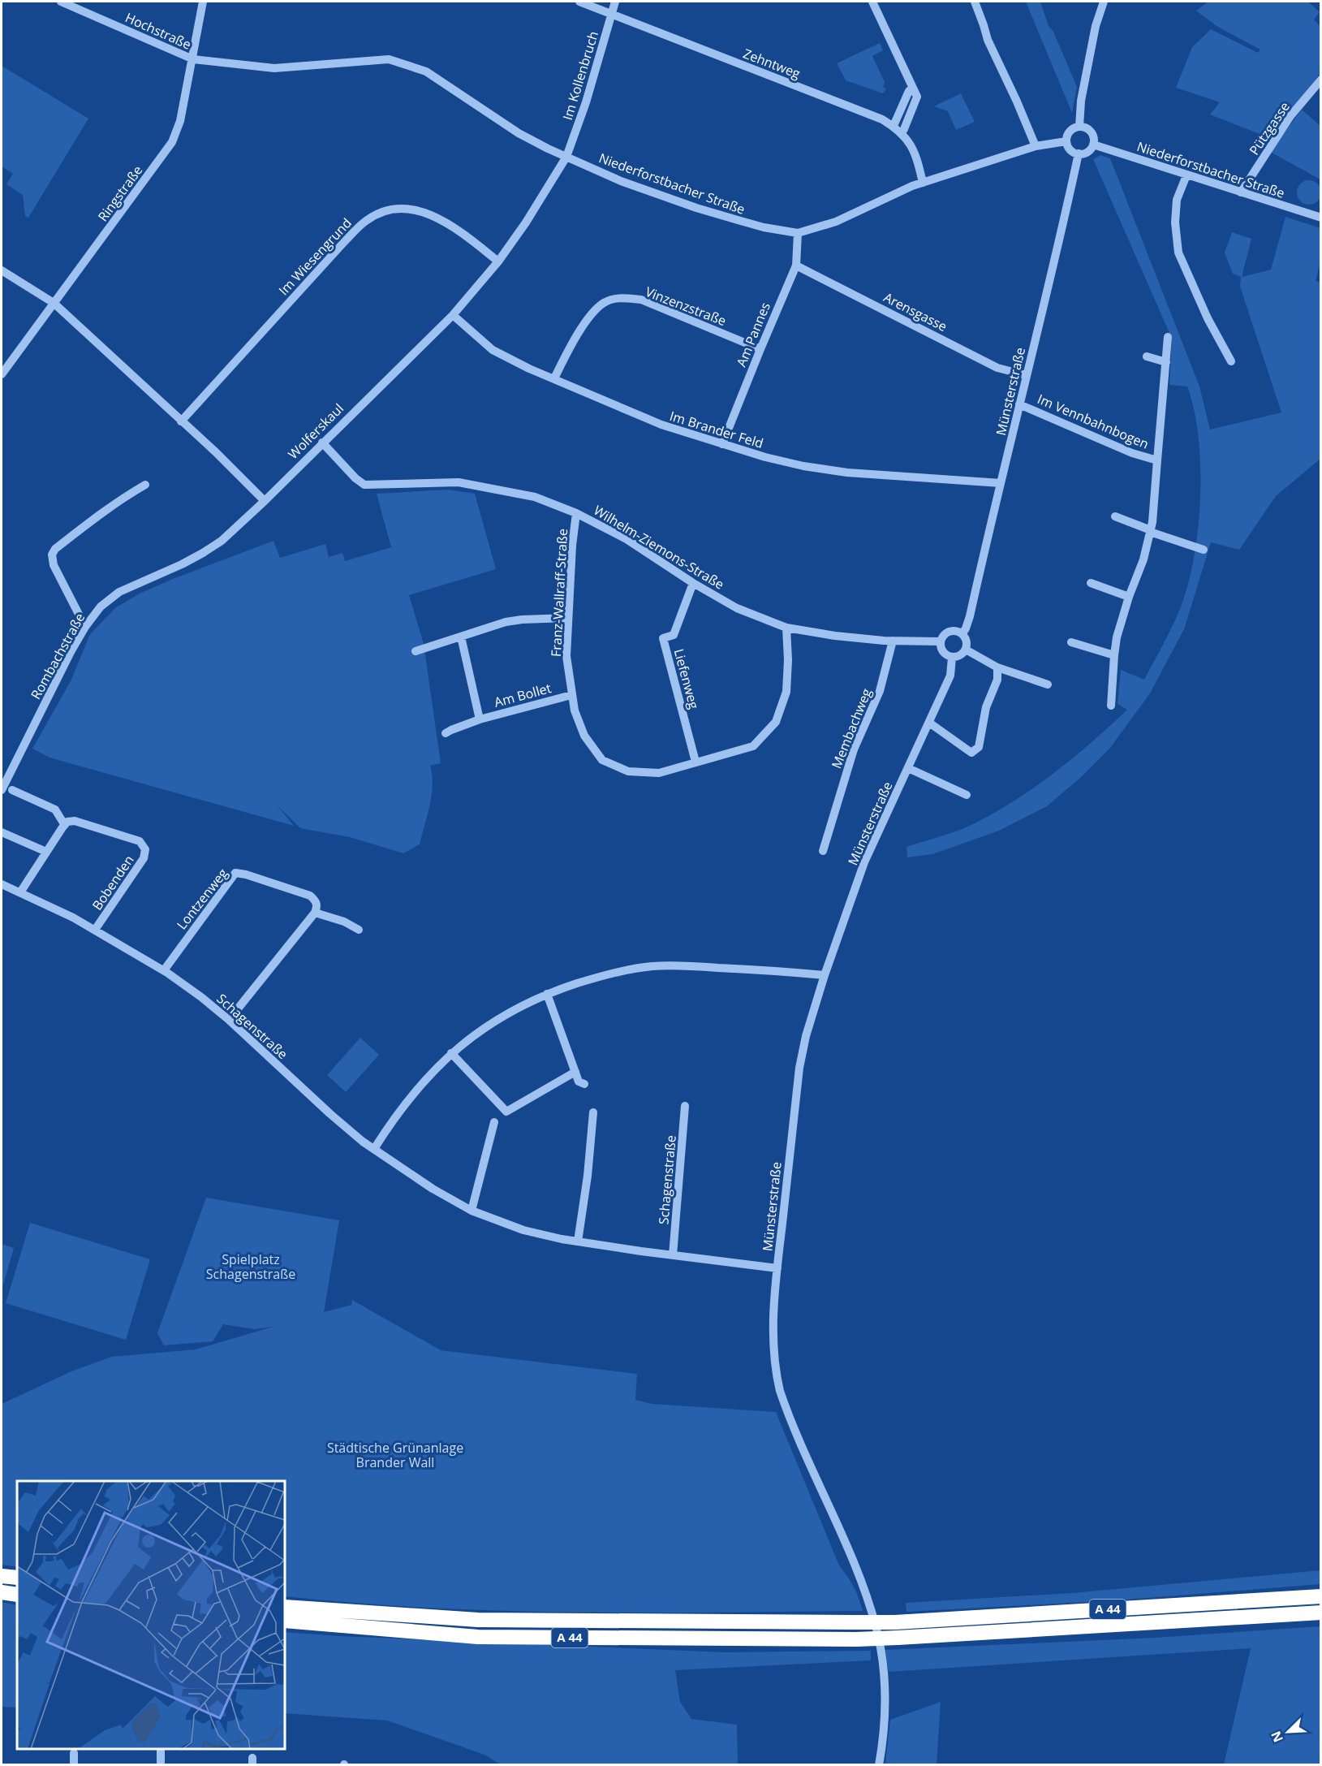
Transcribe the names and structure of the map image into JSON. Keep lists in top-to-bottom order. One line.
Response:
{"streets":{"highway":["A 44"],"street":["Hochstraße","Zehntweg","Im Kollenbruch","Pützgasse","Niederforstbacher Straße","Ringstraße","Im Wiesengrund","Vinzenzstraße","Arensgasse","Am Pannes","Münsterstraße","Im Vennbahnbogen","Im Brander Feld","Wolferskaul","Wilhelm-Ziemons-Straße","Franz-Wallraff-Straße","Rombachstraße","Liefenweg","Am Bollet","Membachweg","Bobenden","Lontzenweg","Schagenstraße"]},"crossings":[["Hochstraße","Niederforstbacher Straße"],["Hochstraße","Ringstraße"],["Zehntweg","Im Kollenbruch"],["Zehntweg","Niederforstbacher Straße"],["Im Kollenbruch","Niederforstbacher Straße"],["Im Kollenbruch","Wolferskaul"],["Pützgasse","Niederforstbacher Straße"],["Niederforstbacher Straße","Ringstraße"],["Niederforstbacher Straße","Am Pannes"],["Niederforstbacher Straße","Münsterstraße"],["Niederforstbacher Straße","Wolferskaul"],["Im Wiesengrund","Wolferskaul"],["Vinzenzstraße","Am Pannes"],["Vinzenzstraße","Im Brander Feld"],["Arensgasse","Am Pannes"],["Arensgasse","Münsterstraße"],["Am Pannes","Im Brander Feld"],["Münsterstraße","Im Vennbahnbogen"],["Münsterstraße","Im Brander Feld"],["Münsterstraße","Wilhelm-Ziemons-Straße"],["Münsterstraße","Schagenstraße"],["Im Brander Feld","Wolferskaul"],["Wolferskaul","Wilhelm-Ziemons-Straße"],["Wolferskaul","Rombachstraße"],["Wilhelm-Ziemons-Straße","Franz-Wallraff-Straße"],["Wilhelm-Ziemons-Straße","Liefenweg"],["Wilhelm-Ziemons-Straße","Membachweg"],["Franz-Wallraff-Straße","Liefenweg"],["Franz-Wallraff-Straße","Am Bollet"],["Bobenden","Schagenstraße"],["Lontzenweg","Schagenstraße"]],"parks":["Spielplatz Schagenstraße","Städtische Grünanlage Brander Wall"],"north":"bottom left"}
